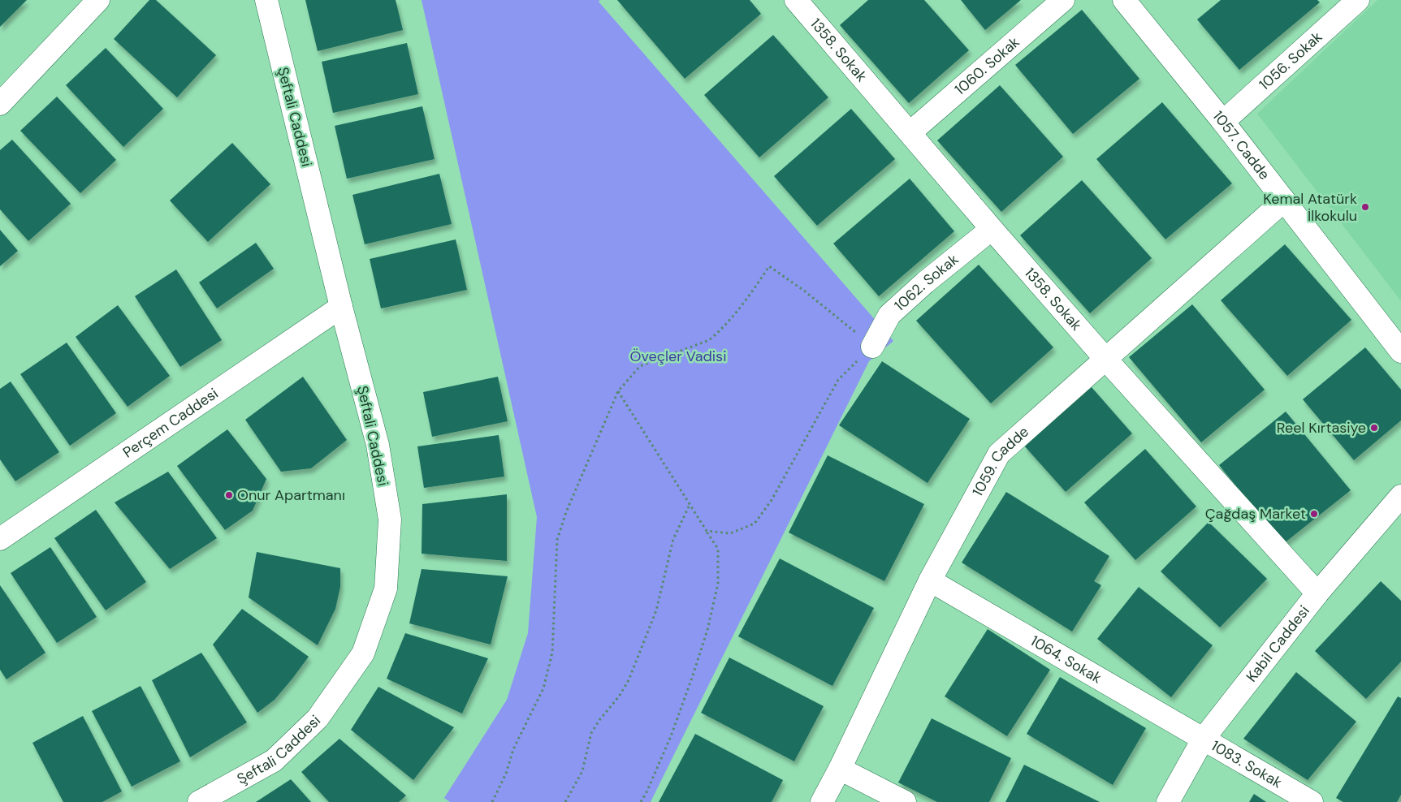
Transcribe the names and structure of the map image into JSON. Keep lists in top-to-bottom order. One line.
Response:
{"streets":{"street":["1358. Sokak","1056. Sokak","1060. Sokak","Şeftali Caddesi","1057. Cadde","1062. Sokak","Perçem Caddesi","1059. Cadde","Kabil Caddesi","1064. Sokak","1083. Sokak"]},"crossings":[["1358. Sokak","1060. Sokak"],["1358. Sokak","1062. Sokak"],["1358. Sokak","1059. Cadde"],["1358. Sokak","Kabil Caddesi"],["1056. Sokak","1057. Cadde"],["Şeftali Caddesi","Perçem Caddesi"],["1057. Cadde","1059. Cadde"],["1059. Cadde","1064. Sokak"],["Kabil Caddesi","1064. Sokak"],["Kabil Caddesi","1083. Sokak"],["1064. Sokak","1083. Sokak"]],"parks":["Öveçler Vadisi"],"places":["Kemal Atatürk İlkokulu","Reel Kırtasiye","Onur Apartmanı","Çağdaş Market"]}
